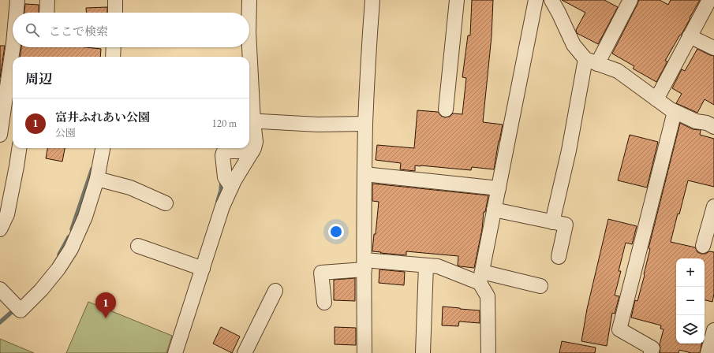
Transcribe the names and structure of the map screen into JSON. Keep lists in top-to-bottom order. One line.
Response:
{"page":{"search":"ここで検索","heading":"周辺","list":[{"mark":"1","name":"富井ふれあい公園","note":"公園","value":"120 m"}],"map_buttons":["+","−"],"pins":"1"}}
